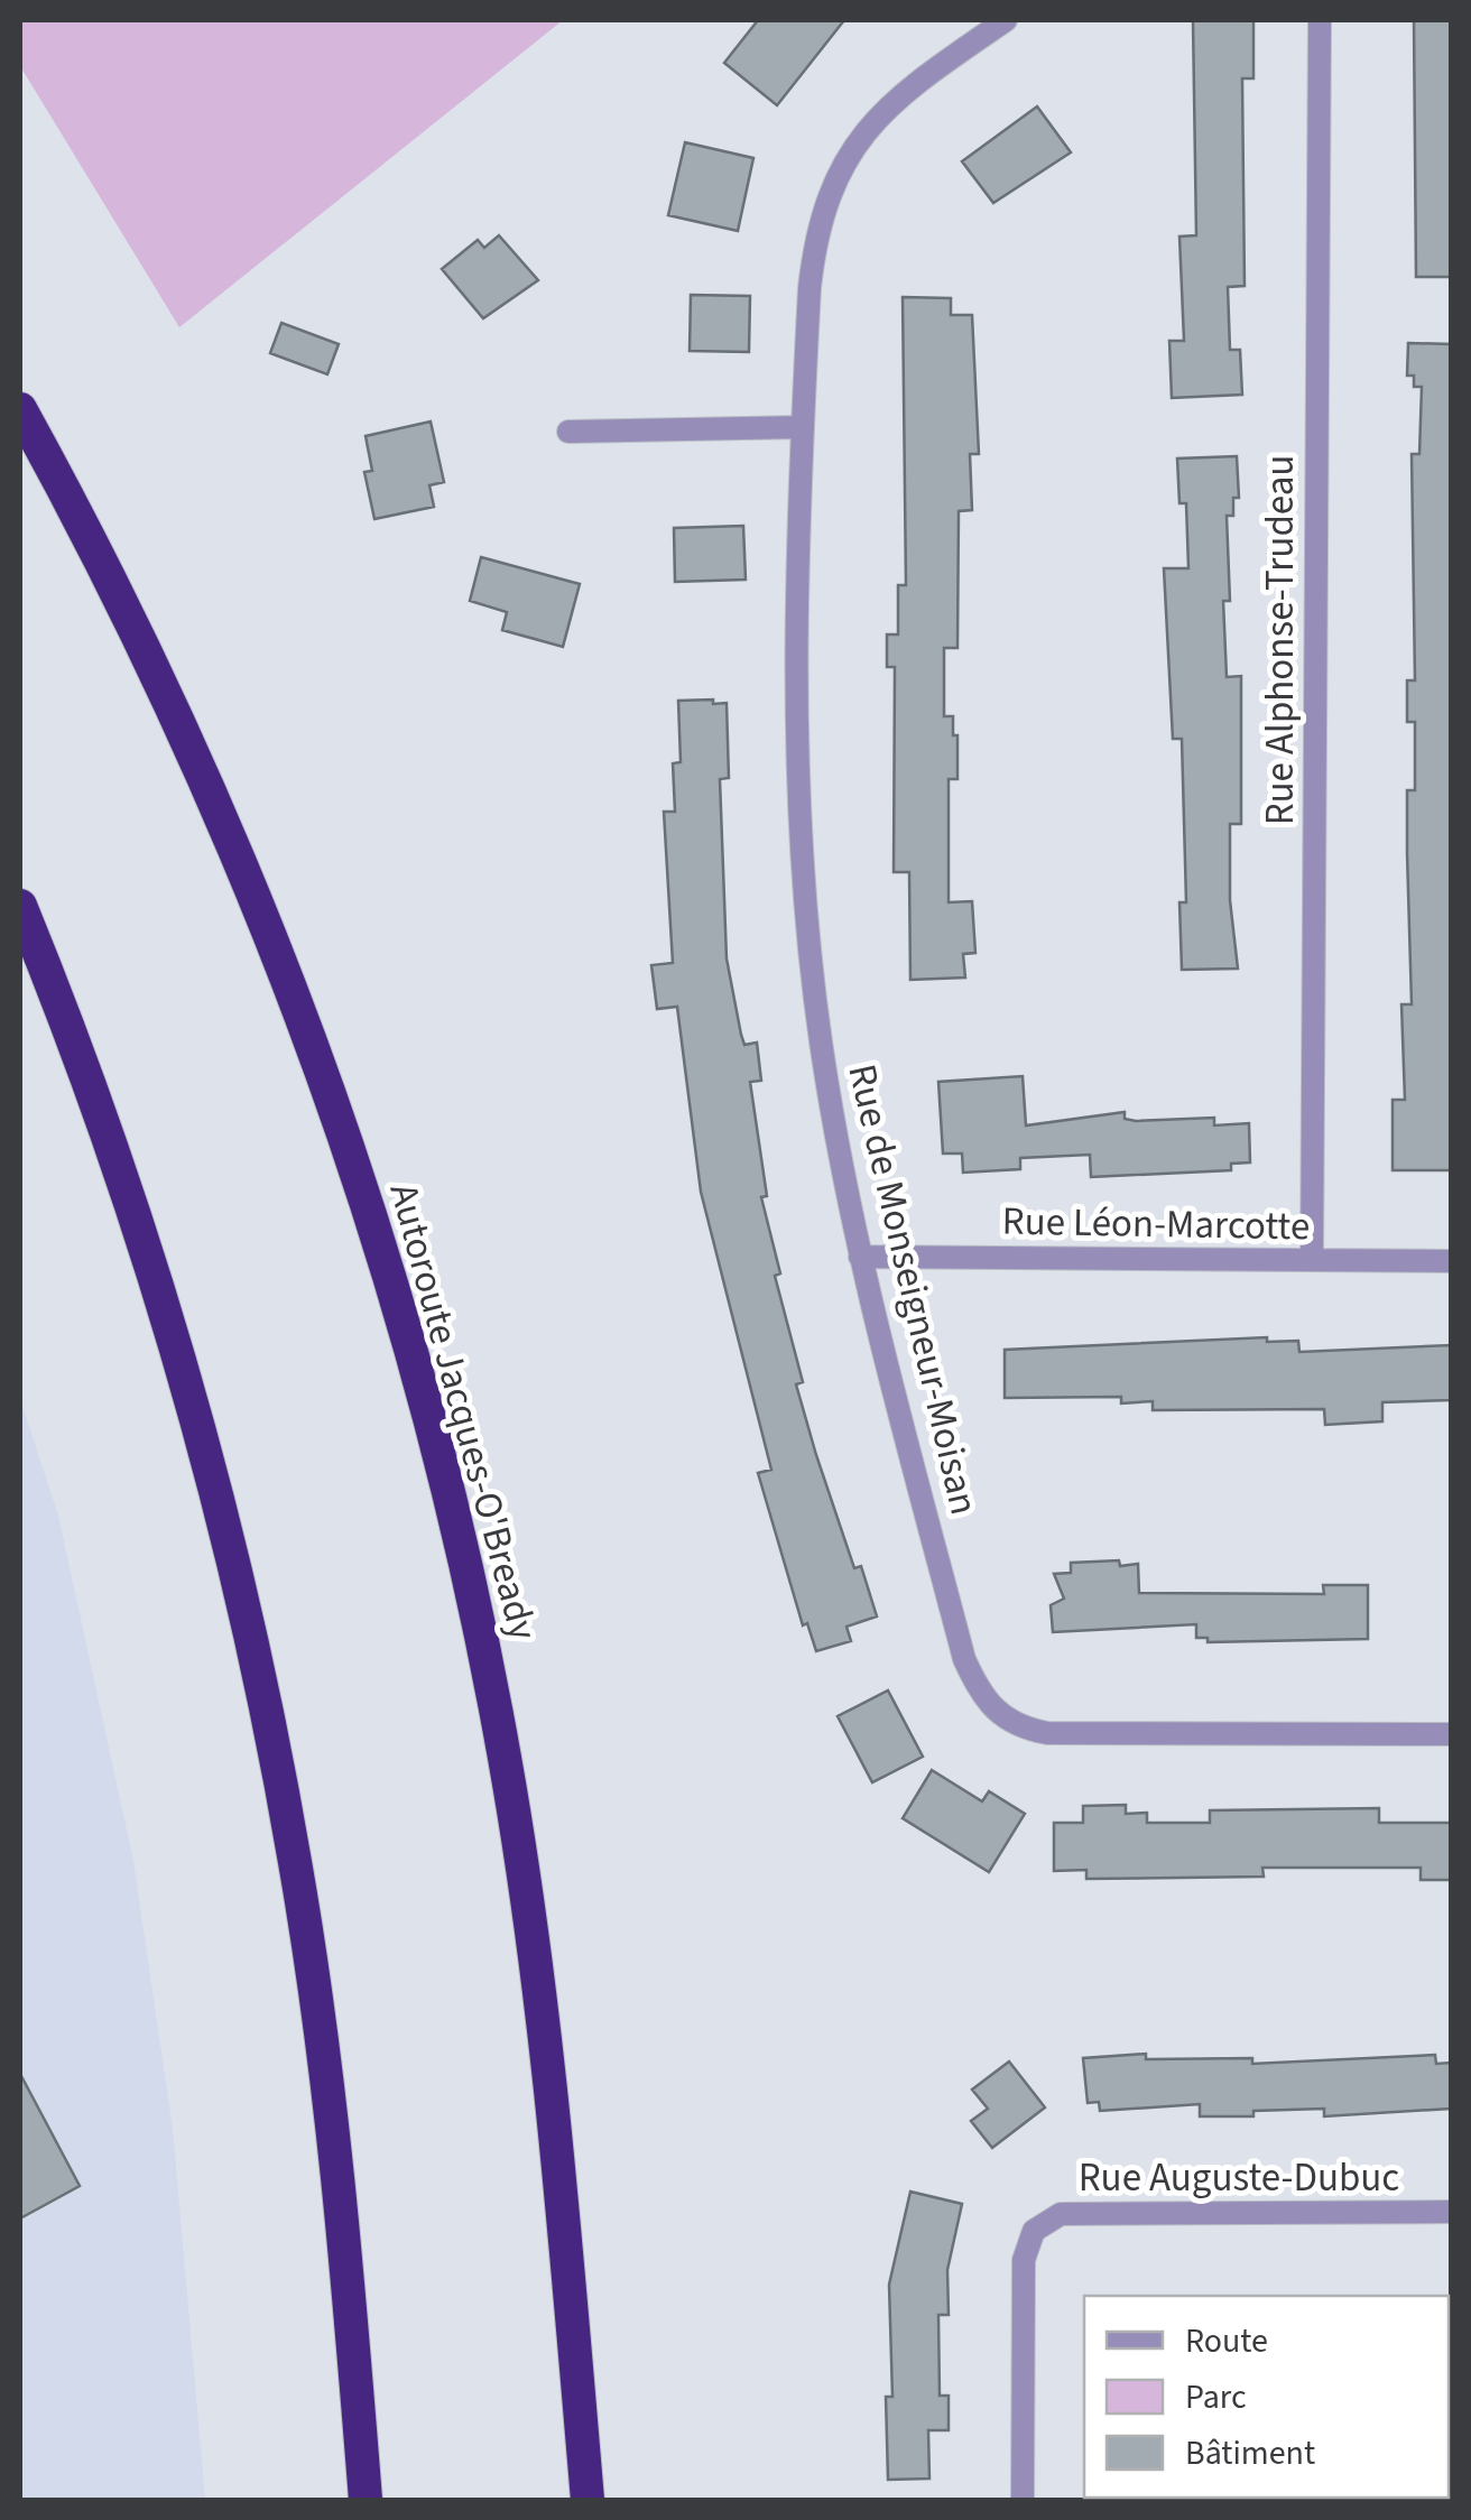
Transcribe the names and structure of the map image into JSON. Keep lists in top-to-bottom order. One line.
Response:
{"streets":{"highway":["Autoroute Jacques-O'Bready"],"street":["Rue Alphonse-Trudeau","Rue Léon-Marcotte","Rue de Monseigneur-Moisan","Rue Auguste-Dubuc"]},"crossings":[["Rue Alphonse-Trudeau","Rue Léon-Marcotte"],["Rue Léon-Marcotte","Rue de Monseigneur-Moisan"]],"legend":["Route","Parc","Bâtiment"]}
